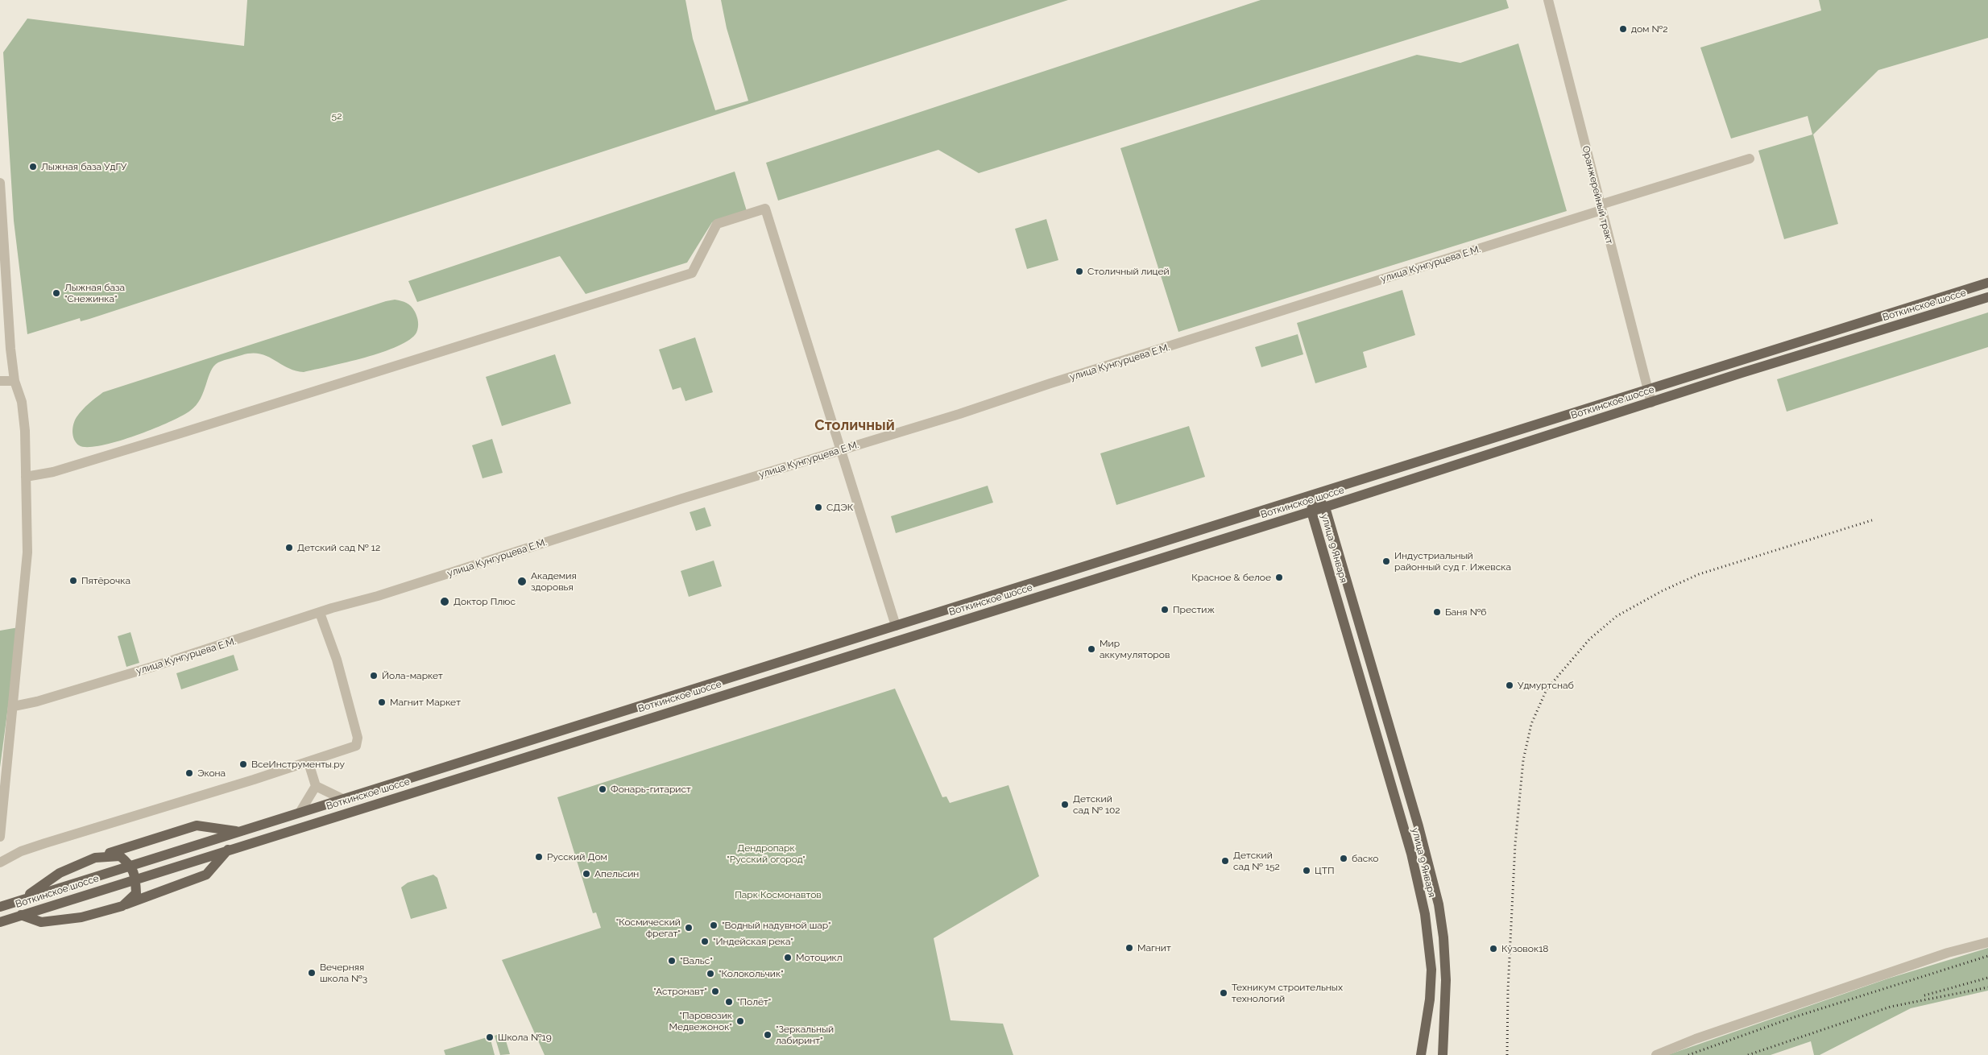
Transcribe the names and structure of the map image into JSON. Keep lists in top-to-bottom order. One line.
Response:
{"streets":{"main road":["Воткинское шоссе","улица 9 Января"],"street":["Оранжерейный тракт","улица Кунгурцева Е.М."]},"crossings":[["Оранжерейный тракт","улица Кунгурцева Е.М."],["Оранжерейный тракт","Воткинское шоссе"],["Воткинское шоссе","улица 9 Января"]],"districts":["Столичный"],"parks":["52","Дендропарк \"Русский огород\"","Парк Космонавтов"],"places":["дом №2","Лыжная база УдГУ","Столичный лицей","Лыжная база \"Снежинка\"","СДЭК","Детский сад № 12","Индустриальный районный суд г. Ижевска","Красное & белое","Пятёрочка","Академия здоровья","Доктор Плюс","Престиж","Баня №6","Мир аккумуляторов","Йола-маркет","Удмуртснаб","Магнит Маркет","ВсеИнструменты.ру","Экона","Фонарь-гитарист","Детский сад № 102","Русский Дом","баско","Детский сад № 152","ЦТП","Апельсин","\"Водный надувной шар\"","\"Космический фрегат\"","\"Индейская река\"","Магнит","Кузовок18","Мотоцикл","\"Вальс\"","Вечерняя школа №3","\"Колокольчик\"","\"Астронавт\"","Техникум строительных технологий","\"Полёт\"","\"Паровозик Медвежонок\"","\"Зеркальный лабиринт\"","Школа №19"]}
